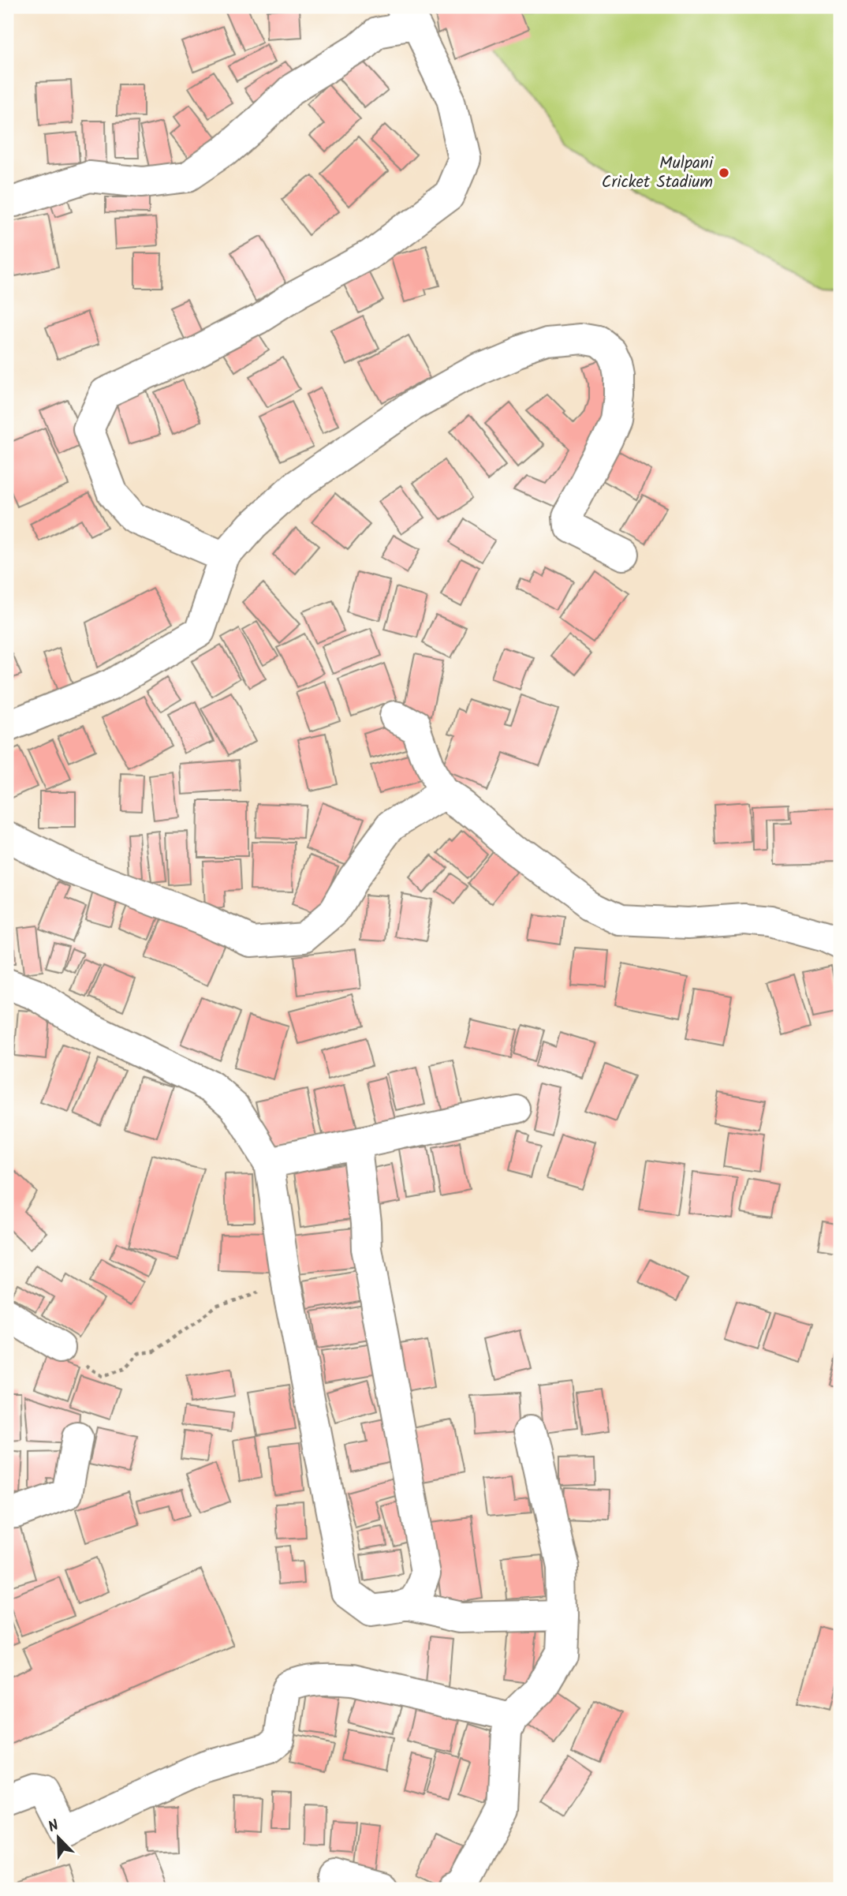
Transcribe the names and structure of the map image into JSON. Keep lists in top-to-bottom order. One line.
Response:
{"places":["Mulpani Cricket Stadium"],"north":"top left"}
